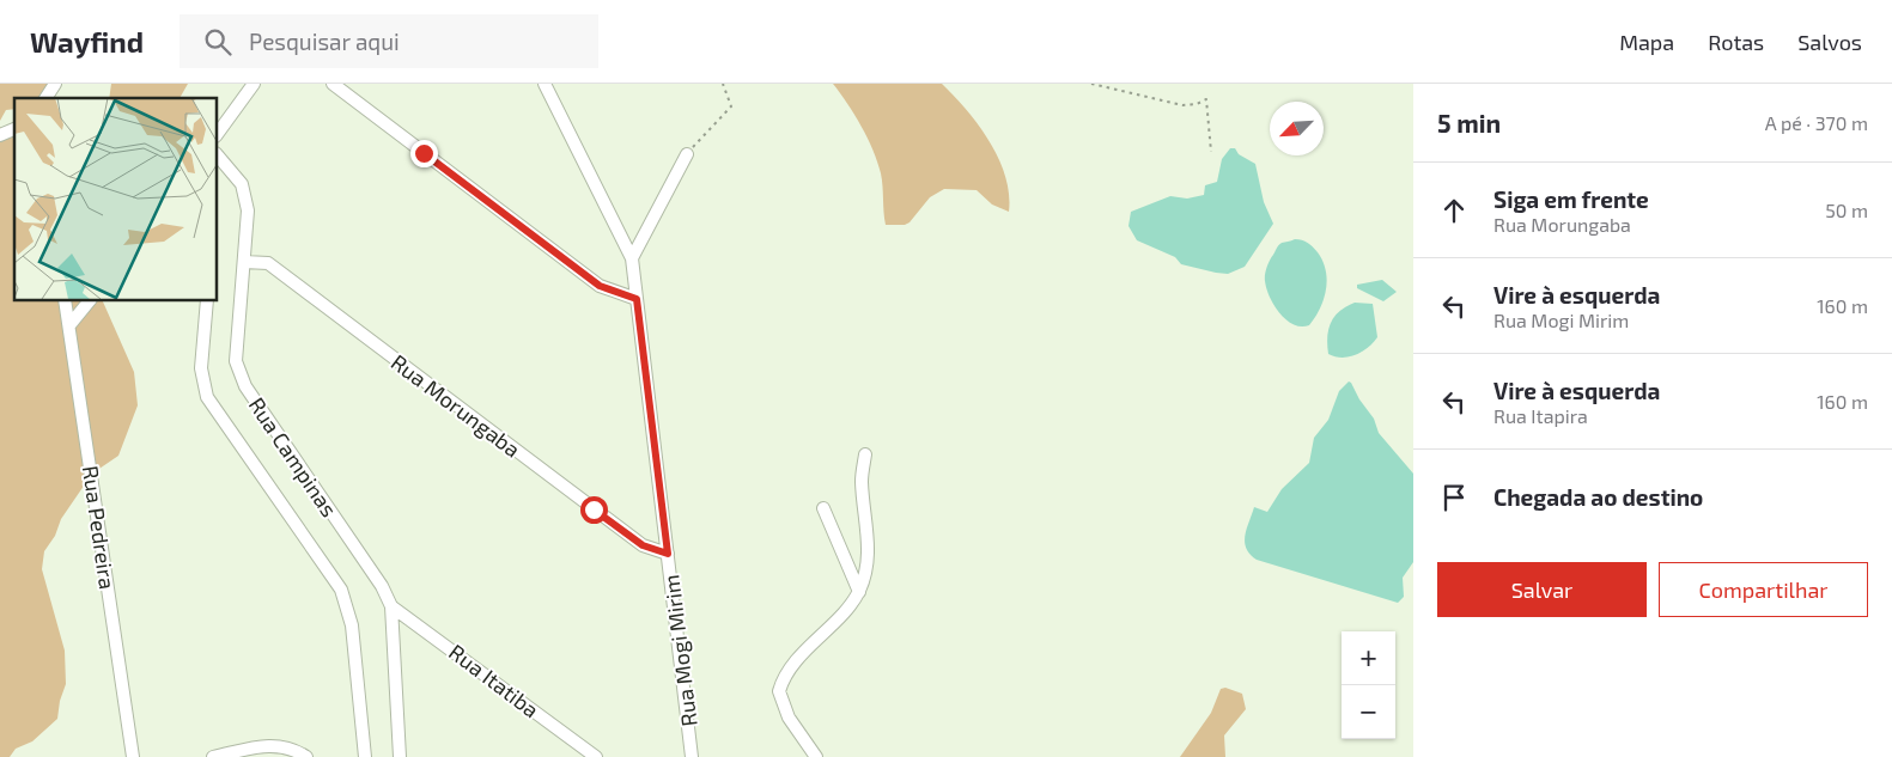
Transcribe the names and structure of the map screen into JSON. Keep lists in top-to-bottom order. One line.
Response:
{"streets":{"street":["Rua Morungaba","Rua Campinas","Rua Pedreira","Rua Mogi Mirim","Rua Itatiba"]},"crossings":[["Rua Morungaba","Rua Campinas"],["Rua Morungaba","Rua Mogi Mirim"],["Rua Campinas","Rua Itatiba"]],"north":"bottom left","page":{"header":"Wayfind","search":"Pesquisar aqui","nav":["Mapa","Rotas","Salvos"],"heading":["5 min","A pé · 370 m"],"list":[["Siga em frente","Rua Morungaba","50 m"],["Vire à esquerda","Rua Mogi Mirim","160 m"],["Vire à esquerda","Rua Itapira","160 m"],"Chegada ao destino"],"buttons":["Salvar","Compartilhar"],"map_buttons":["+","−"]}}
